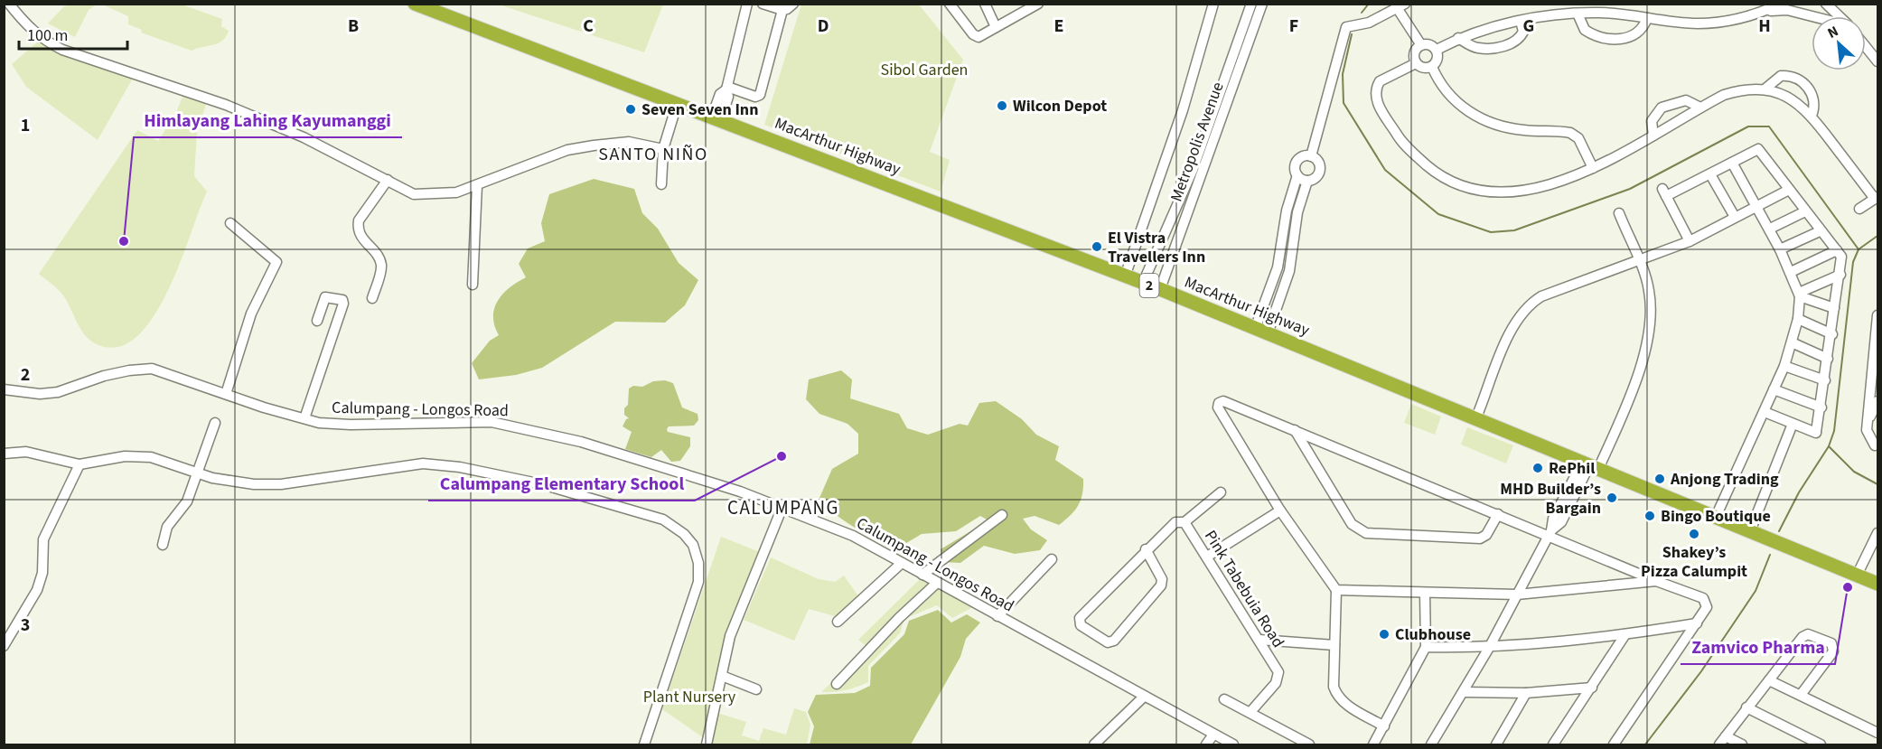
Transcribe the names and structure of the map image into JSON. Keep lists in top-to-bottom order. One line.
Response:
{"streets":{"highway":["MacArthur Highway","2"],"street":["Metropolis Avenue","Calumpang - Longos Road","Pink Tabebuia Road"]},"crossings":[["Metropolis Avenue","MacArthur Highway"]],"districts":["SANTO NIÑO","CALUMPANG"],"parks":["Sibol Garden","Plant Nursery"],"places":["Wilcon Depot","Seven Seven Inn","Himlayang Lahing Kayumanggi","El Vistra Travellers Inn","Calumpang Elementary School","RePhil","Anjong Trading","MHD Builder’s Bargain","Bingo Boutique","Shakey’s Pizza Calumpit","Zamvico Pharma","Clubhouse"],"scale_bar":"100 m","north":"top left","grid":{"columns":["B","C","D","E","F","G","H"],"rows":["1","2","3"]}}
